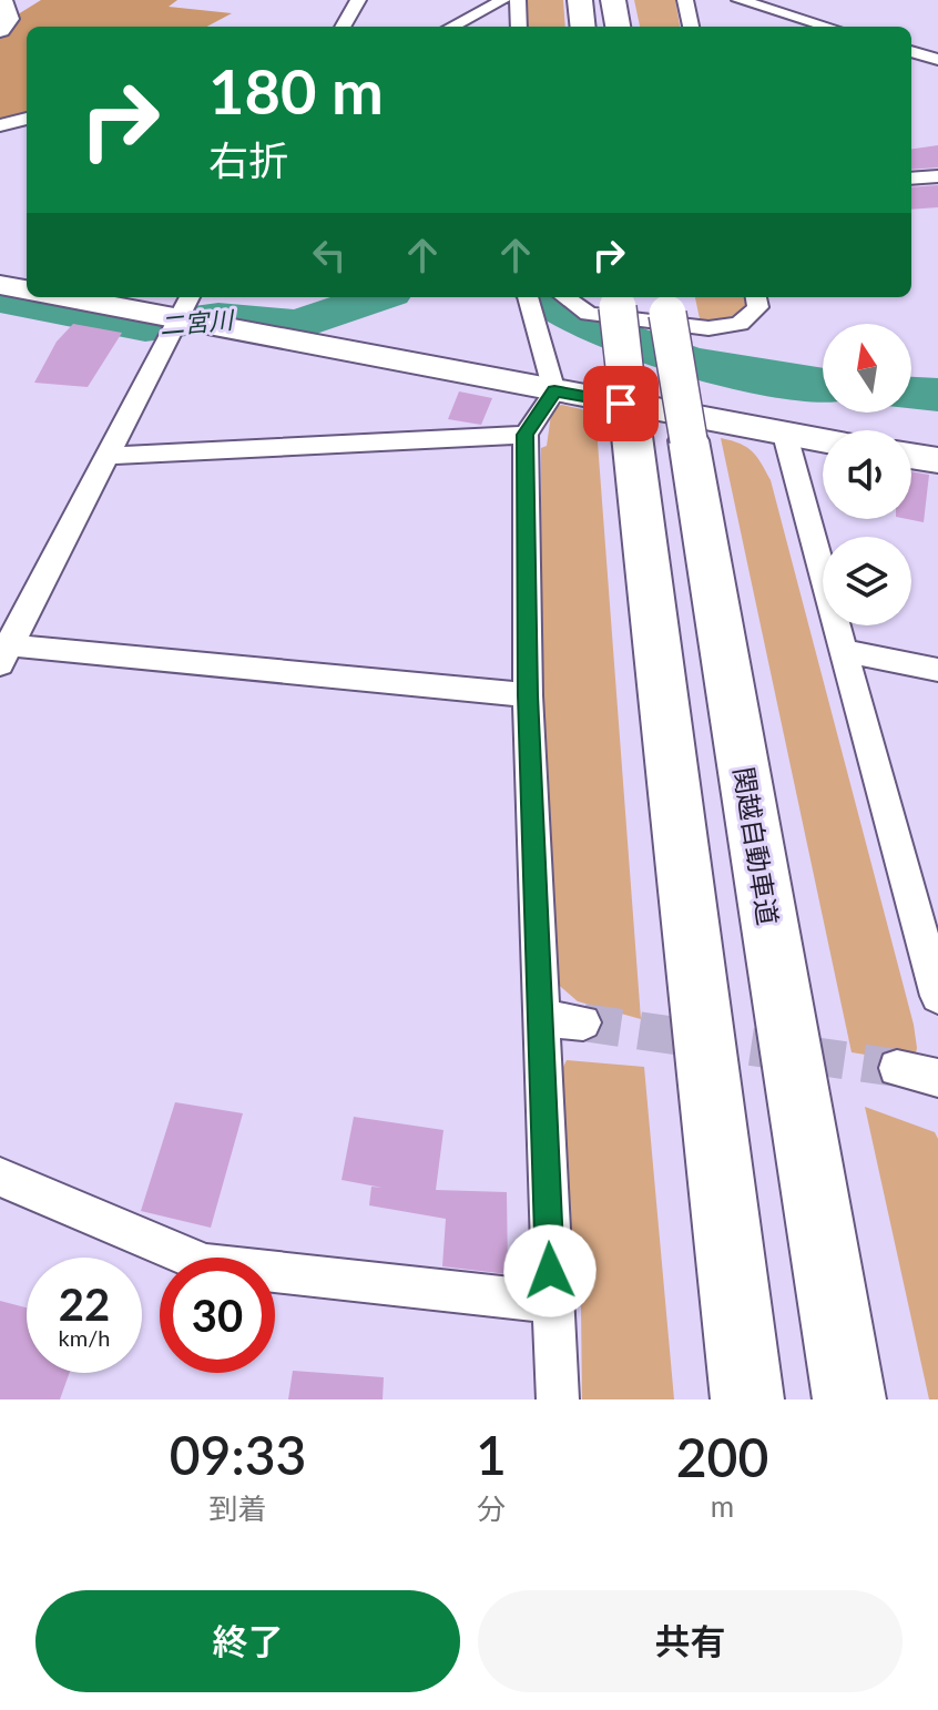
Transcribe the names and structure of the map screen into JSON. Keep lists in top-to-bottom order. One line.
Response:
{"streets":{"highway":["関越自動車道"]},"water":["二宮川"],"north":"top","page":{"turn":["180 m","右折"],"speed":"22 km/h","limit":"30","eta":["09:33","到着","1","分","200","m"],"buttons":["終了","共有"]}}
